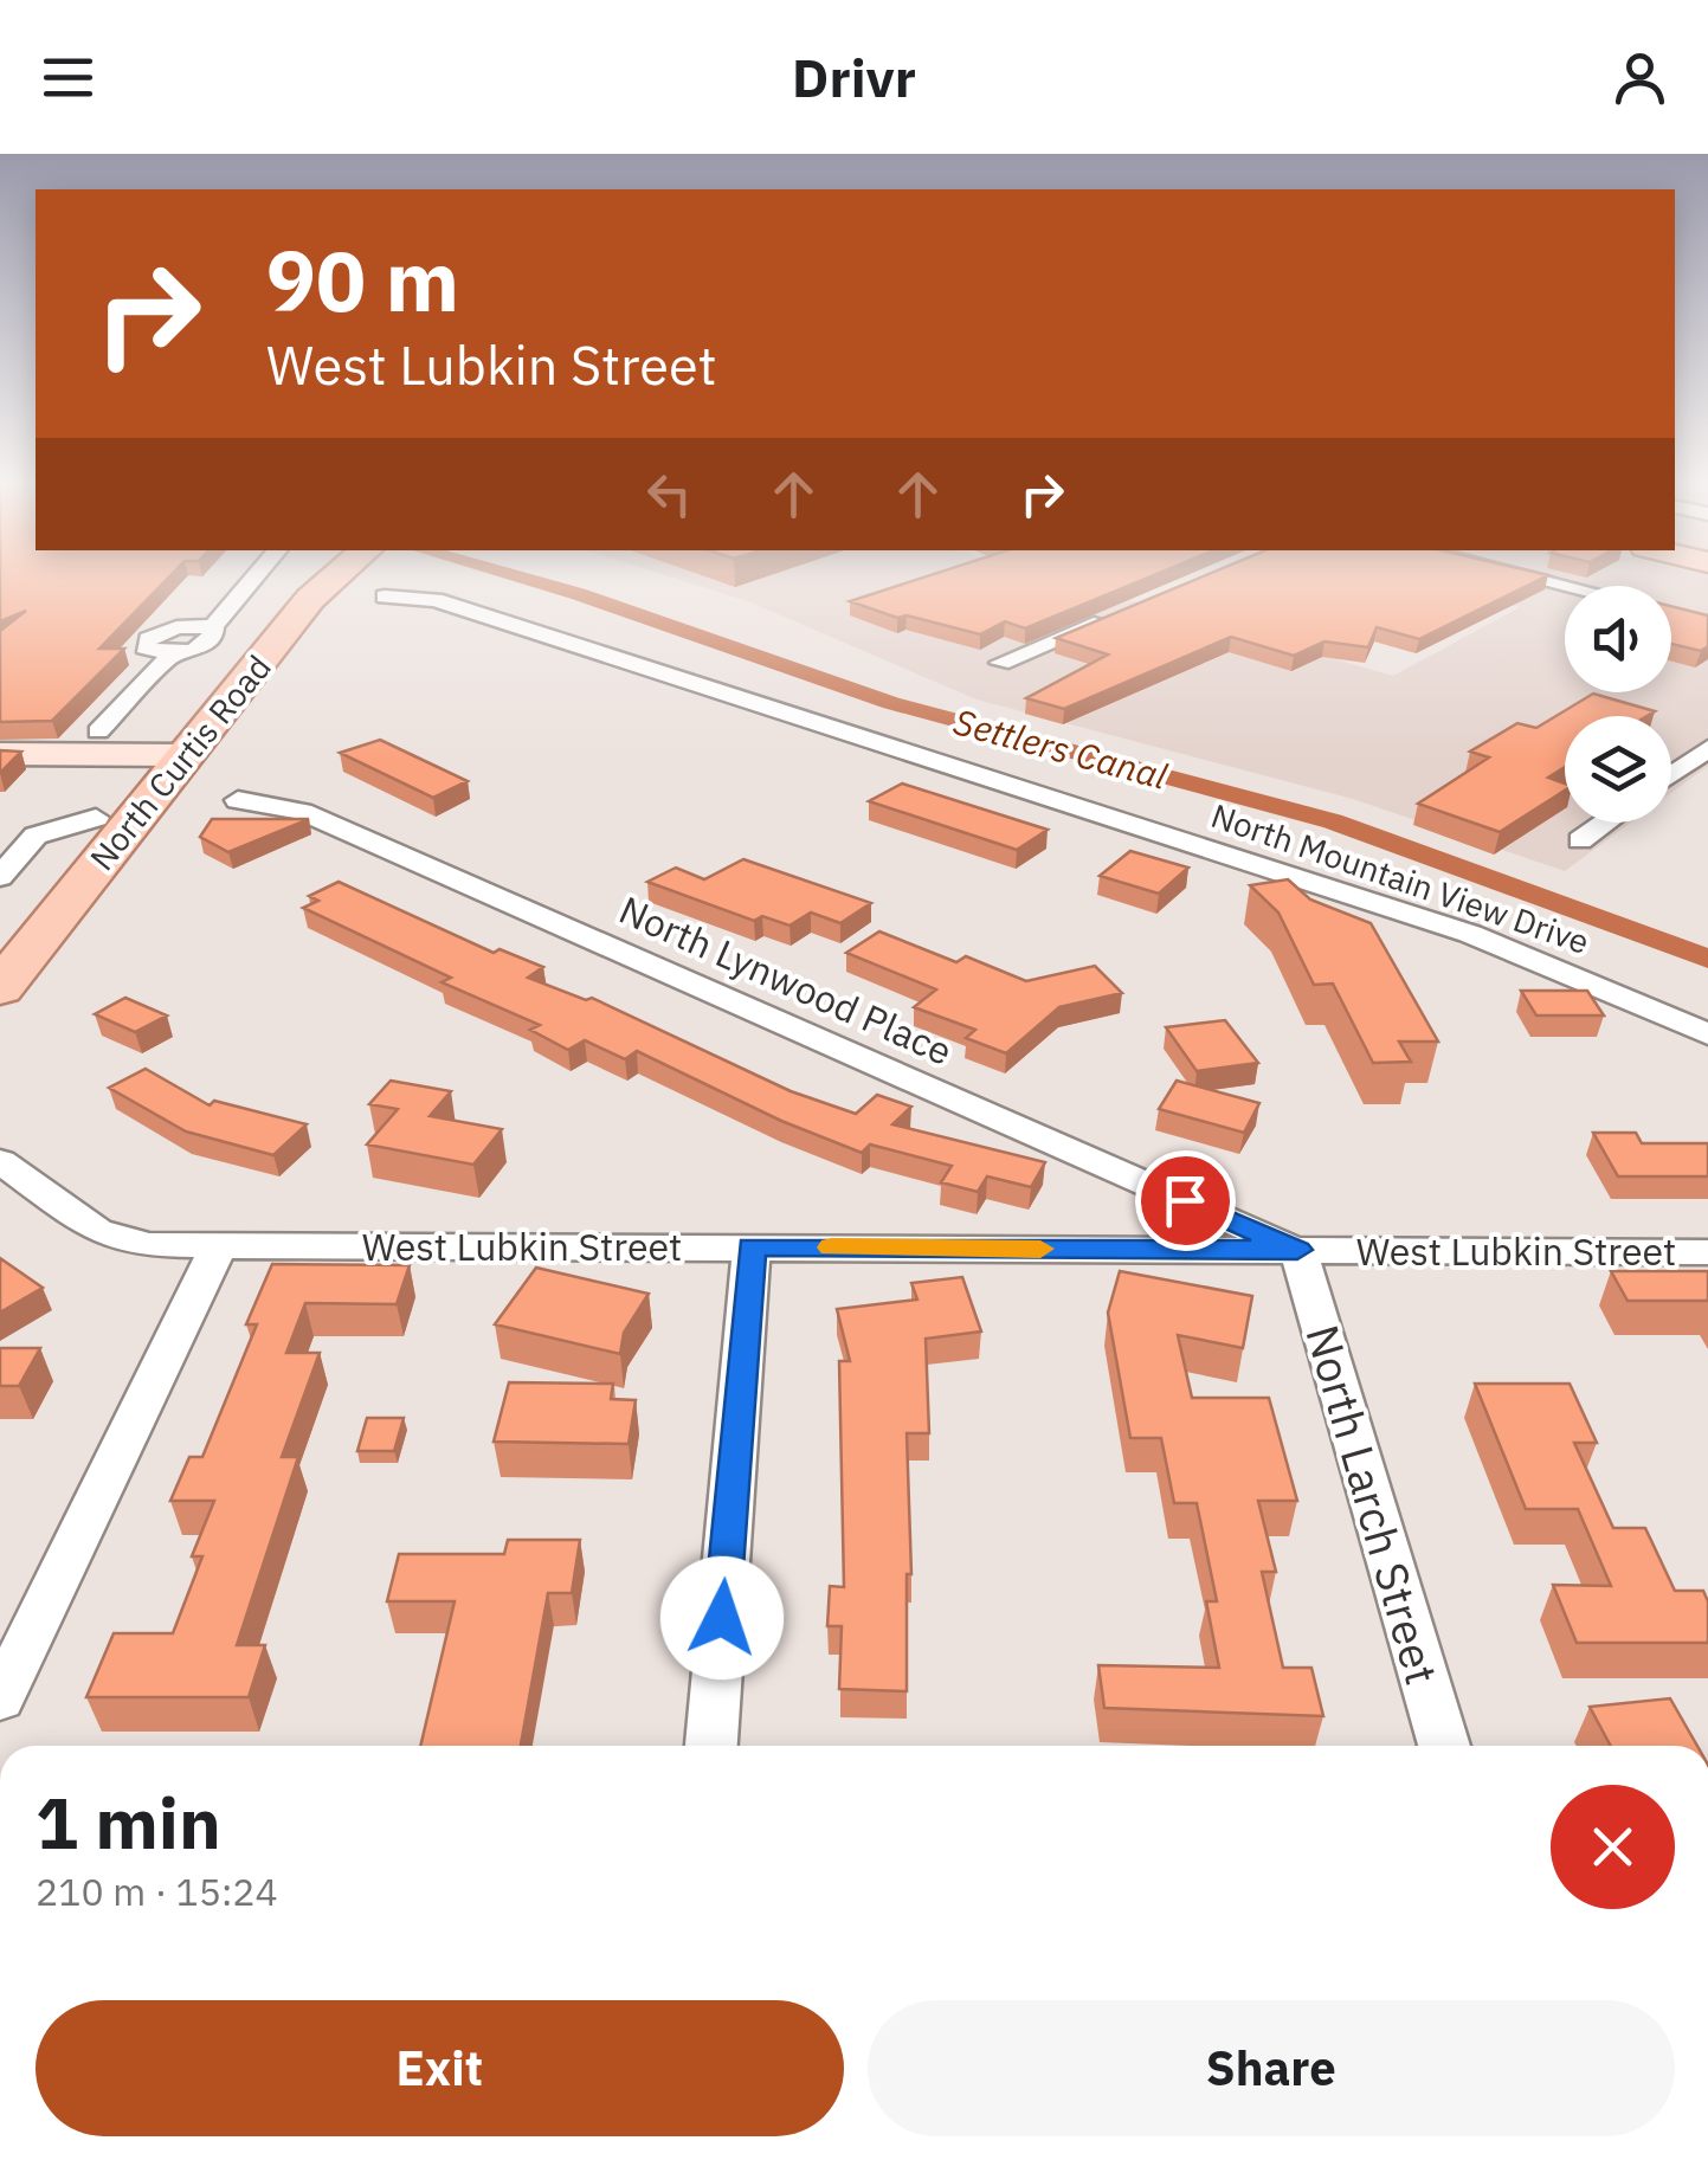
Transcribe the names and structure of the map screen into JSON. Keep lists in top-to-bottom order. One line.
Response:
{"streets":{"main road":["North Curtis Road"],"street":["North Mountain View Drive","North Lynwood Place","West Lubkin Street","North Larch Street"]},"crossings":[["North Lynwood Place","West Lubkin Street"],["North Lynwood Place","North Larch Street"],["West Lubkin Street","North Larch Street"]],"water":["Settlers Canal"],"page":{"header":"Drivr","turn":["90 m","West Lubkin Street"],"heading":["1 min","210 m · 15:24"],"buttons":["Exit","Share"]}}
